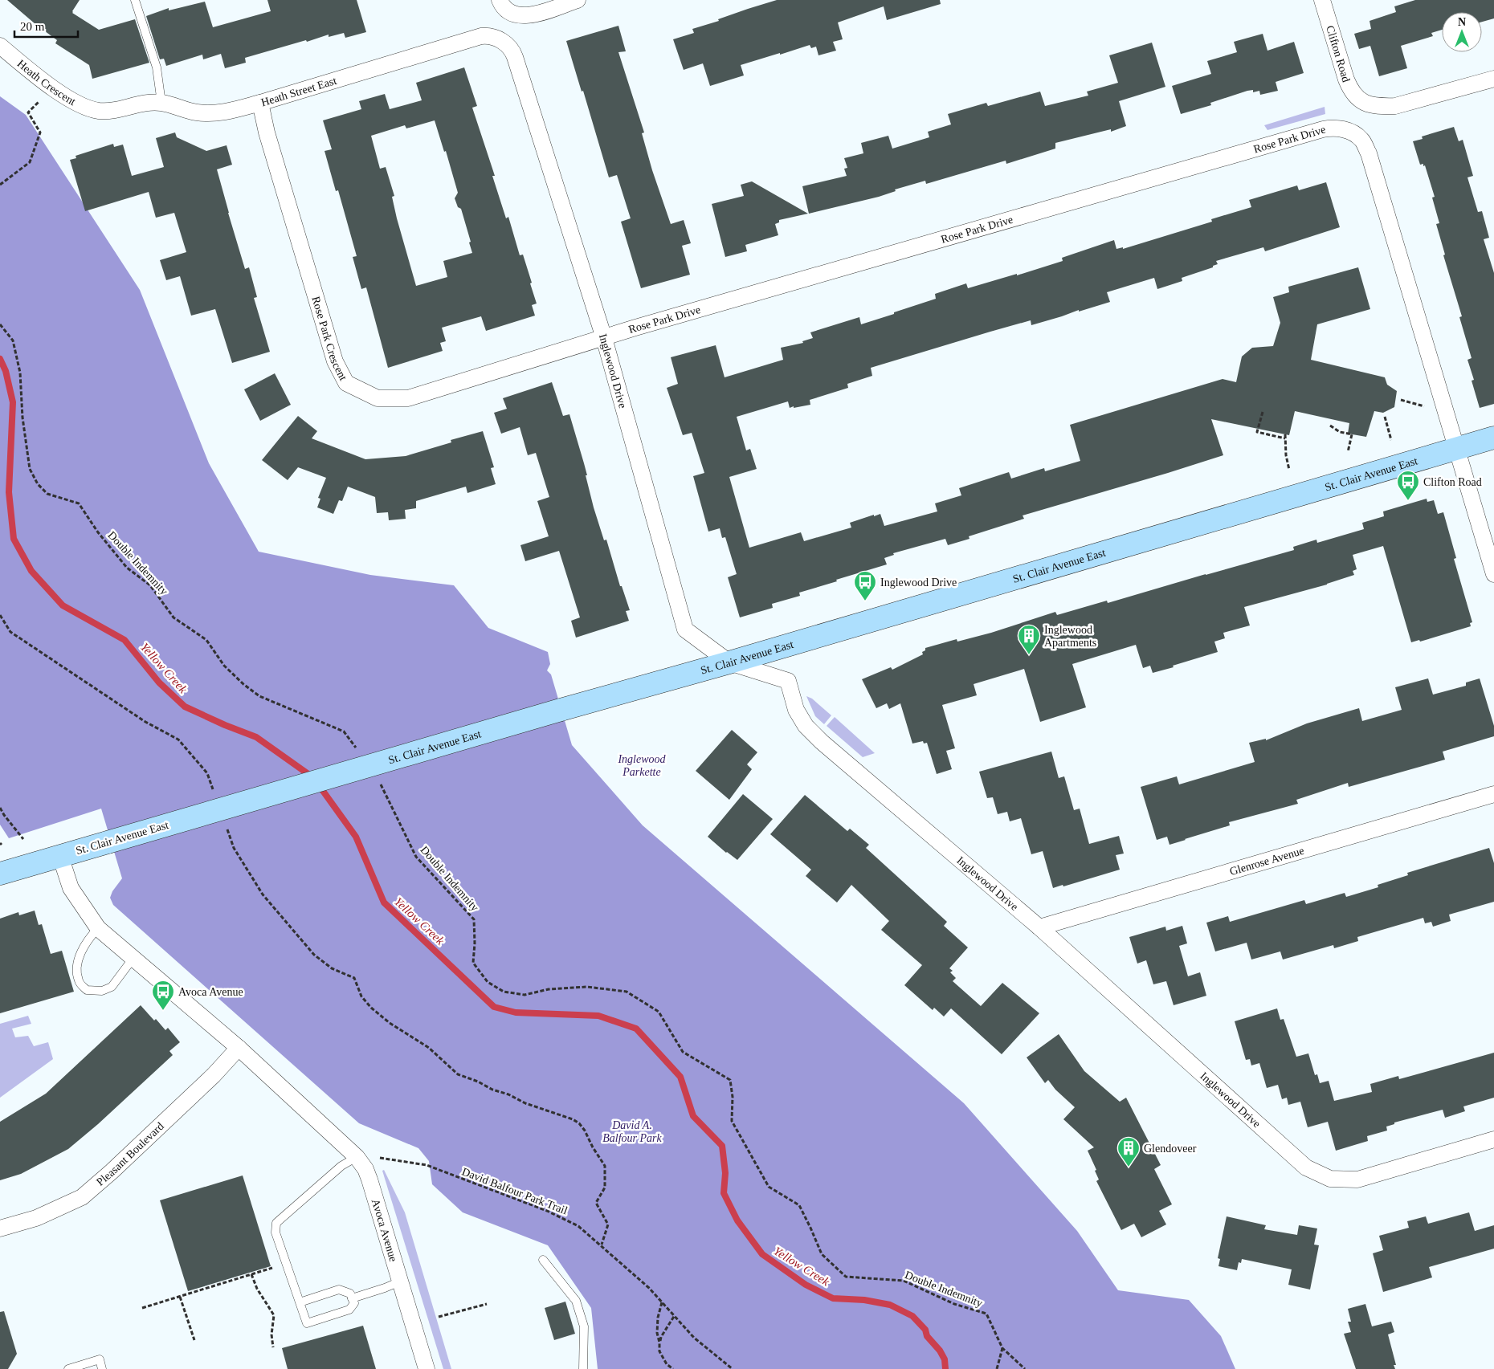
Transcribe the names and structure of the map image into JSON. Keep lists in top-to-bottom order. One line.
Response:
{"streets":{"main road":["St. Clair Avenue East"],"street":["Clifton Road","Heath Crescent","Heath Street East","Rose Park Drive","Rose Park Crescent","Inglewood Drive","Glenrose Avenue","Pleasant Boulevard","Avoca Avenue"],"path":["Double Indemnity","David Balfour Park Trail"]},"crossings":[["Heath Crescent","Heath Street East"],["Heath Street East","Rose Park Crescent"],["Heath Street East","Inglewood Drive"],["Rose Park Drive","Rose Park Crescent"],["Rose Park Drive","Inglewood Drive"],["Rose Park Drive","St. Clair Avenue East"],["Rose Park Crescent","Inglewood Drive"],["Inglewood Drive","St. Clair Avenue East"],["Inglewood Drive","Glenrose Avenue"],["St. Clair Avenue East","Avoca Avenue"],["Pleasant Boulevard","Avoca Avenue"],["David Balfour Park Trail","Avoca Avenue"]],"water":["Yellow Creek"],"parks":["Inglewood Parkette","David A. Balfour Park"],"places":{"bus stop":["Clifton Road","Inglewood Drive","Avoca Avenue"],"building":["Inglewood Apartments","Glendoveer"]},"scale_bar":"20 m","north":"top"}
